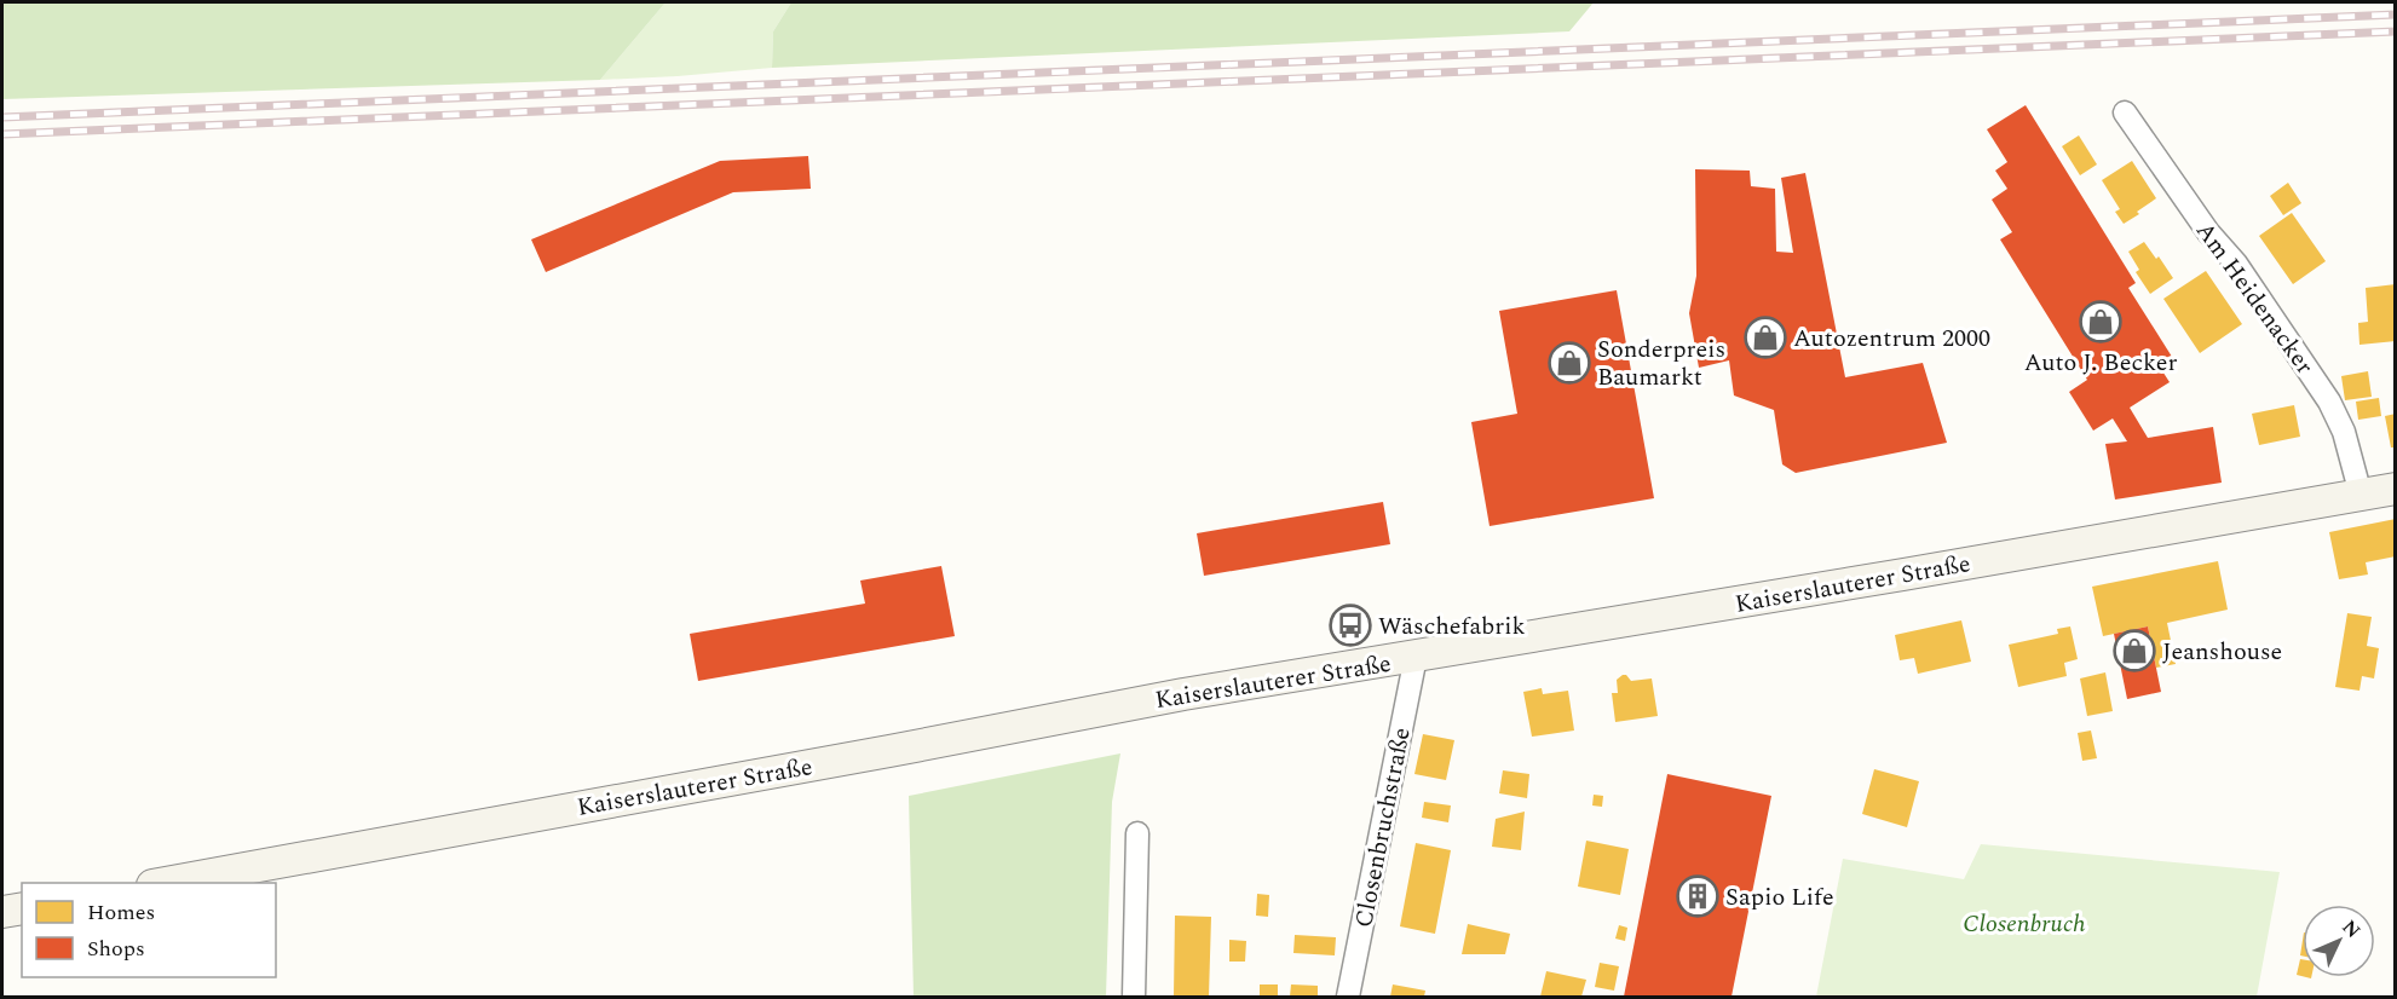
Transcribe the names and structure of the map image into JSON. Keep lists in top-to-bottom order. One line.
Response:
{"streets":{"main road":["Kaiserslauterer Straße"],"street":["Am Heidenacker","Closenbruchstraße"]},"crossings":[["Am Heidenacker","Kaiserslauterer Straße"],["Kaiserslauterer Straße","Closenbruchstraße"]],"parks":["Closenbruch"],"places":{"shop":["Auto J. Becker","Autozentrum 2000","Sonderpreis Baumarkt","Jeanshouse"],"bus stop":["Wäschefabrik"],"building":["Sapio Life"]},"legend":["Homes","Shops"],"north":"top right"}
